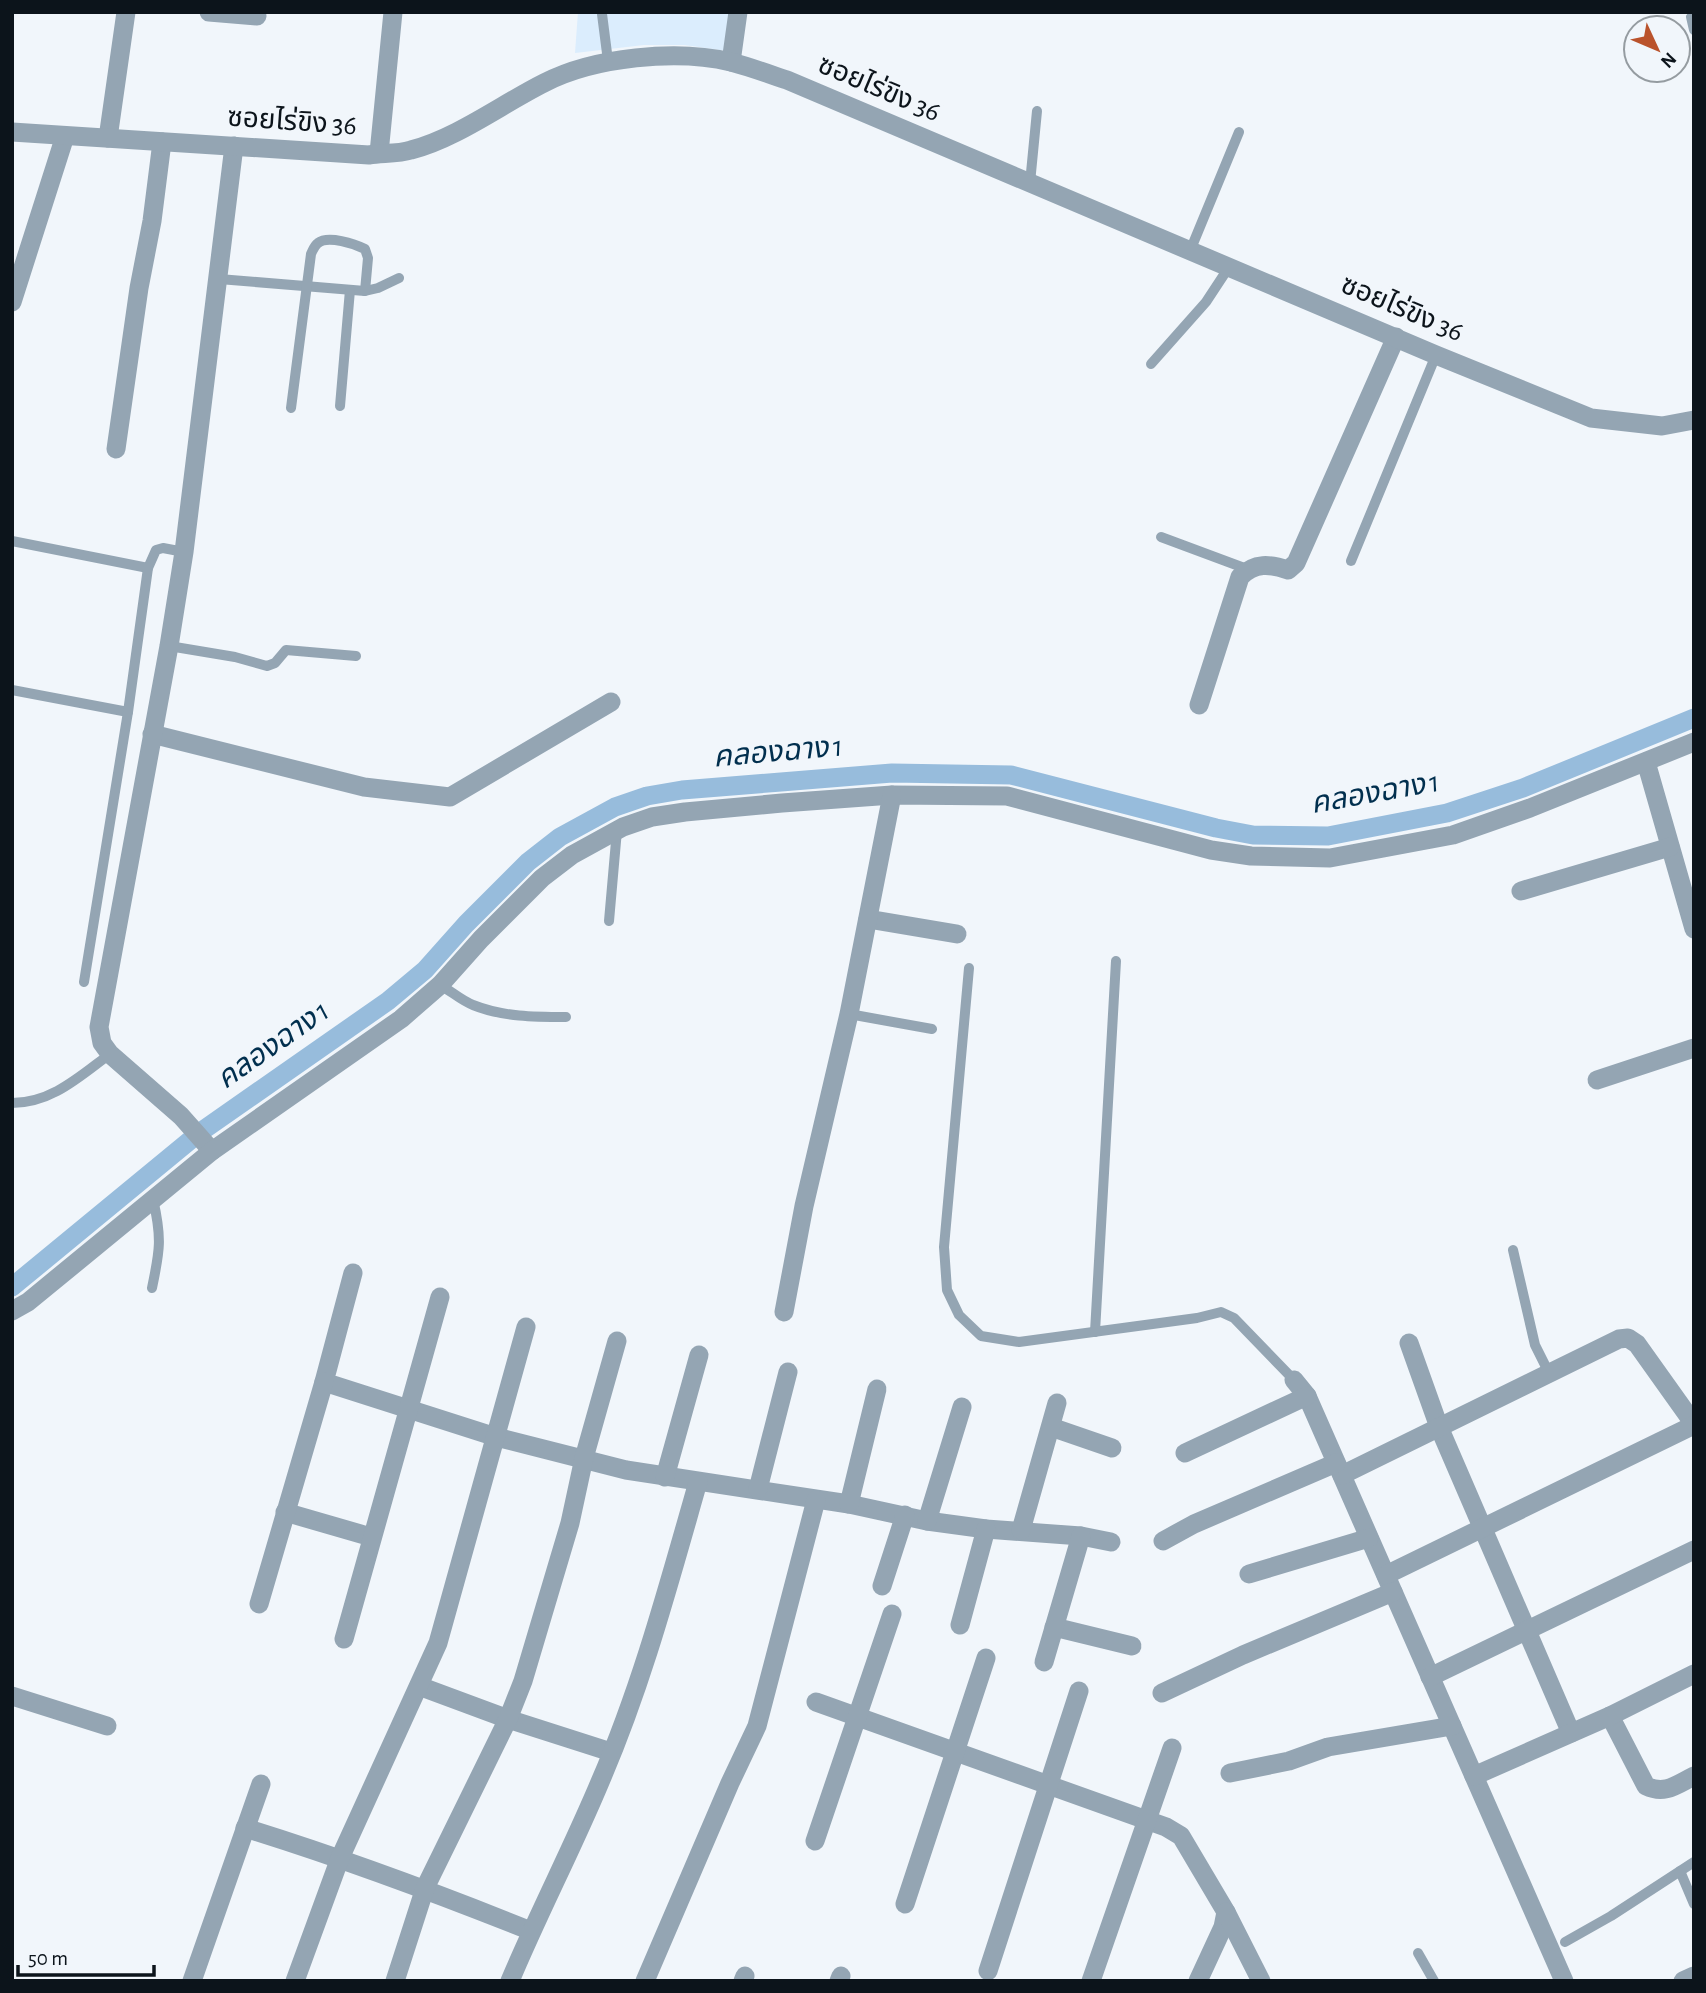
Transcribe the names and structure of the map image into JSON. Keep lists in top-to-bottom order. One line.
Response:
{"streets":{"street":["ซอยไร่ขิง 36"]},"water":["คลองฉาง 1"],"scale_bar":"50 m","north":"bottom right"}
